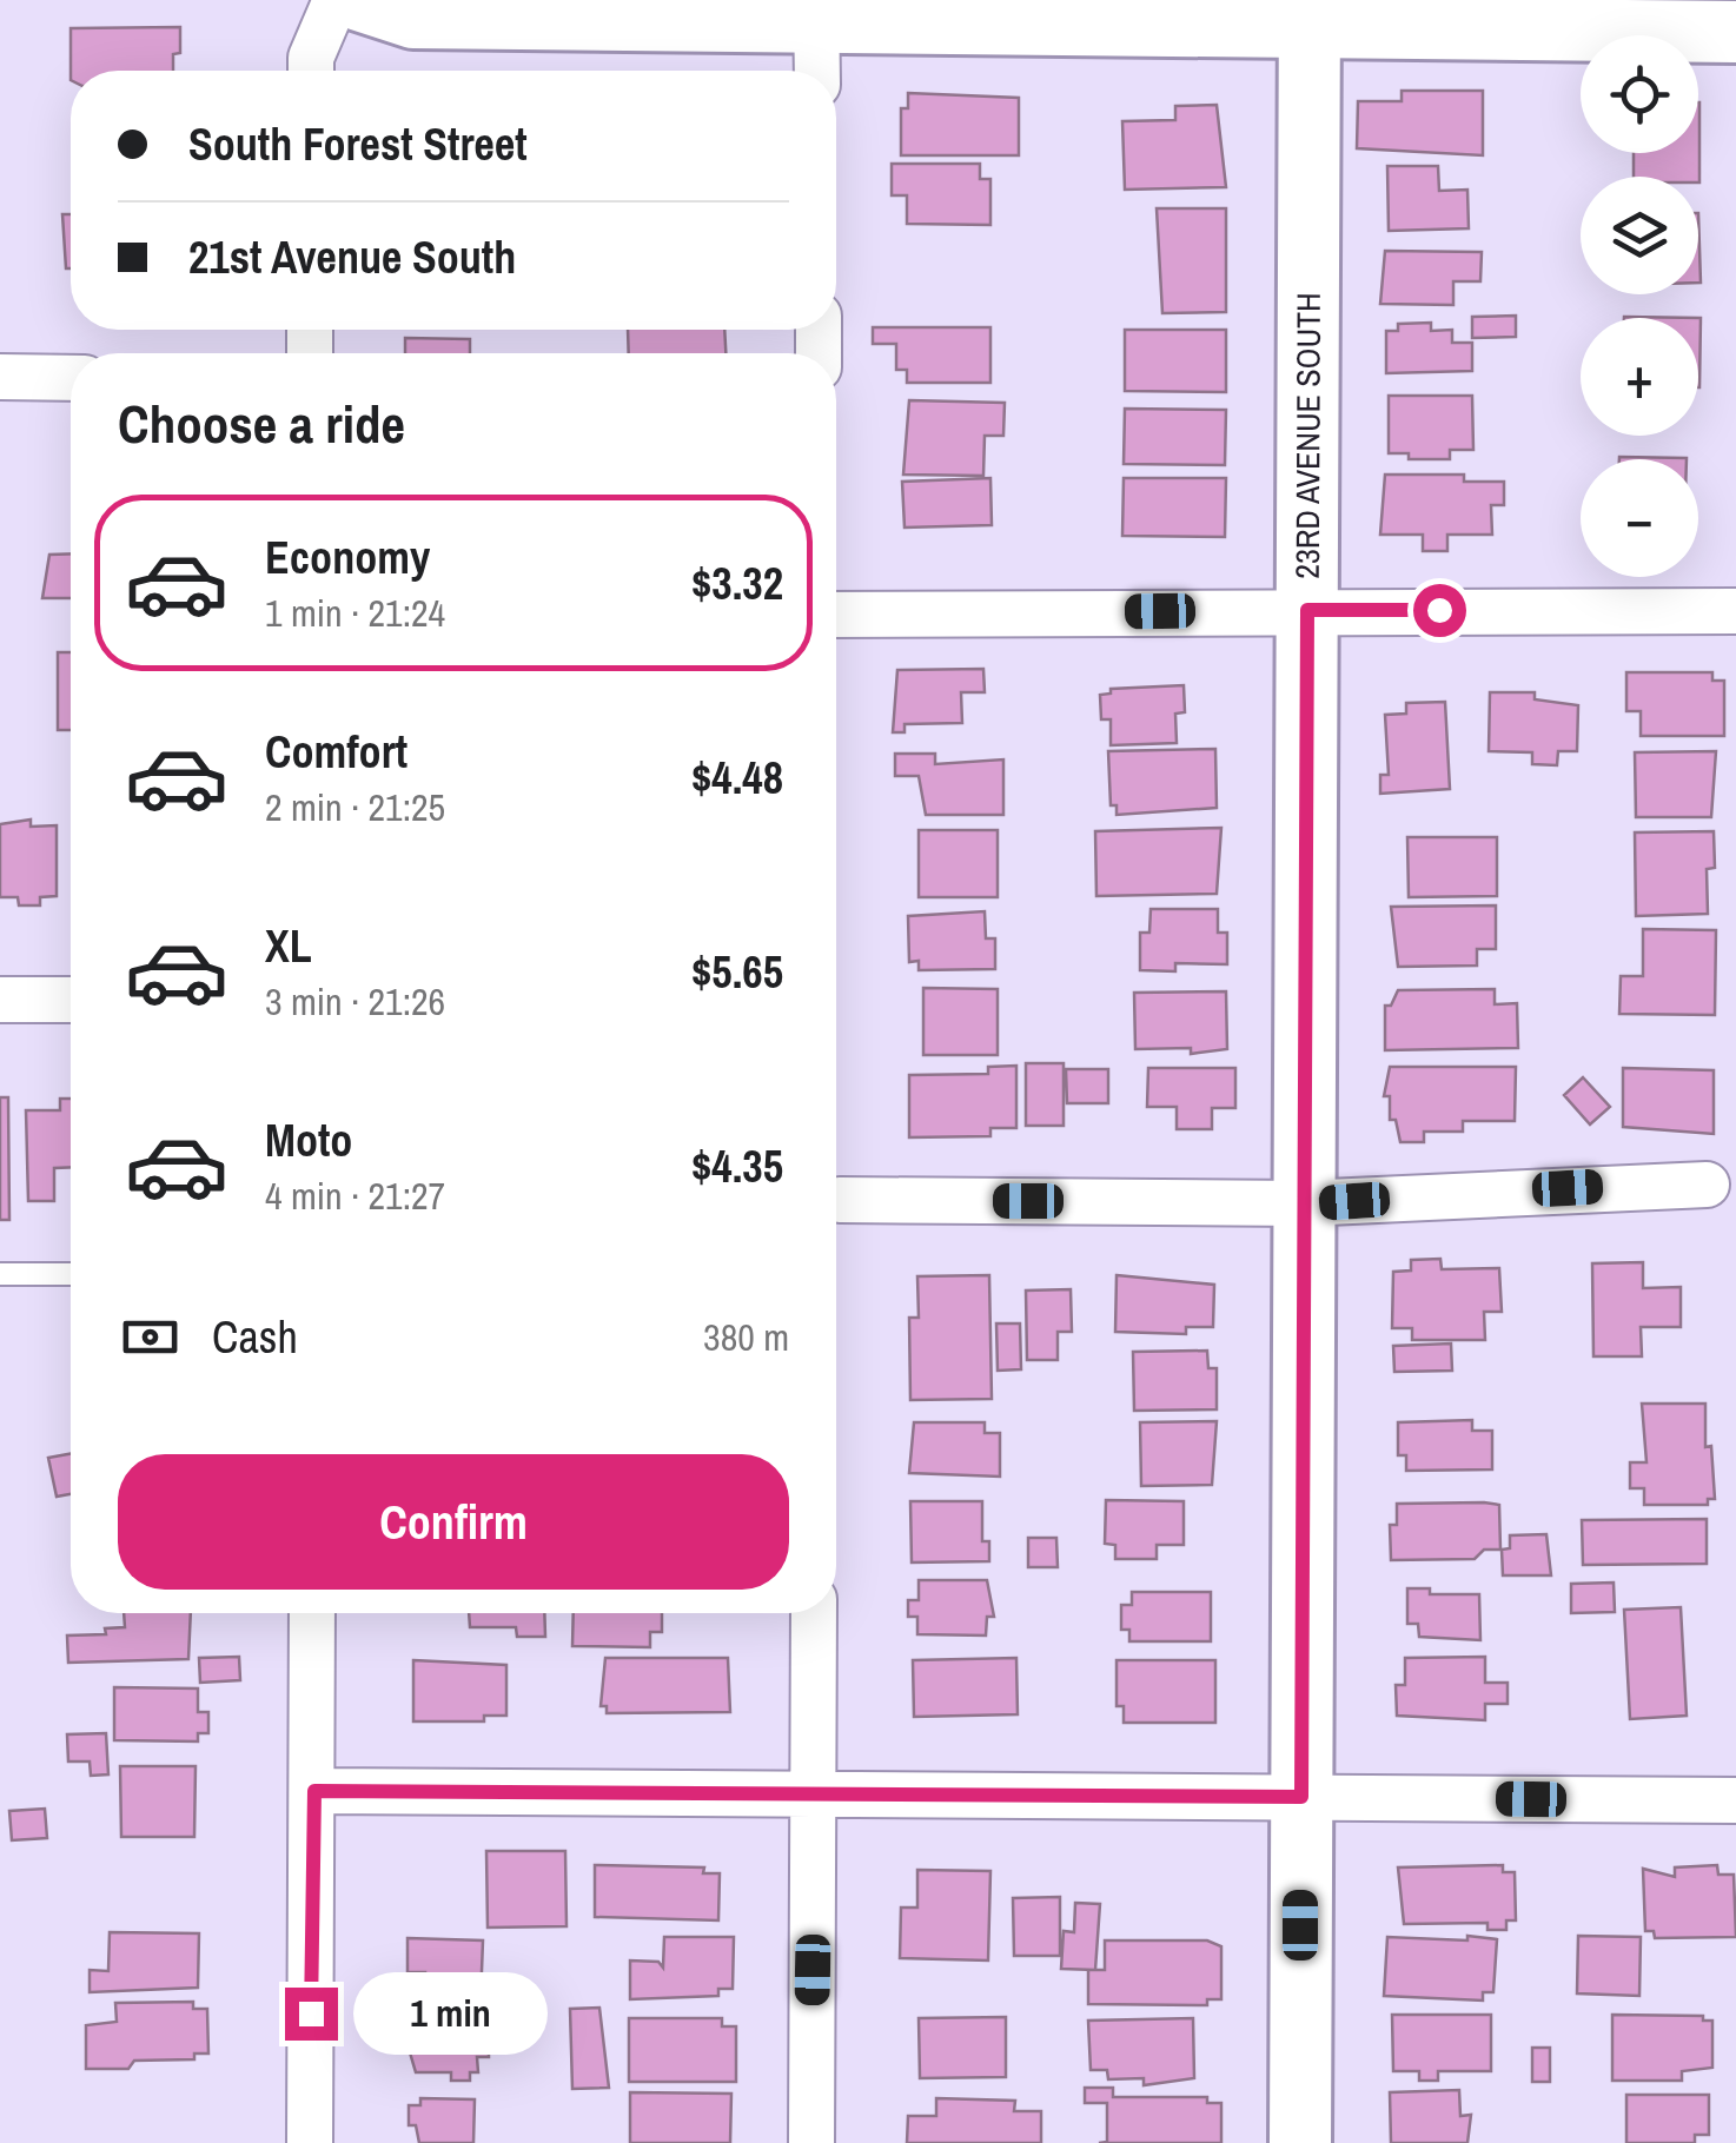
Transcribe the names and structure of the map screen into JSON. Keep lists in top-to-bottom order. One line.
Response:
{"streets":{"street":["23RD AVENUE SOUTH"]},"page":{"map_buttons":["+","−"],"banner":["South Forest Street","21st Avenue South"],"heading":"Choose a ride","list":[{"name":"Economy","note":"1 min · 21:24","value":"$3.32"},{"name":"Comfort","note":"2 min · 21:25","value":"$4.48"},{"name":"XL","note":"3 min · 21:26","value":"$5.65"},{"name":"Moto","note":"4 min · 21:27","value":"$4.35"}],"pay":["Cash","380 m"],"buttons":"Confirm","bubble":"1 min"}}
